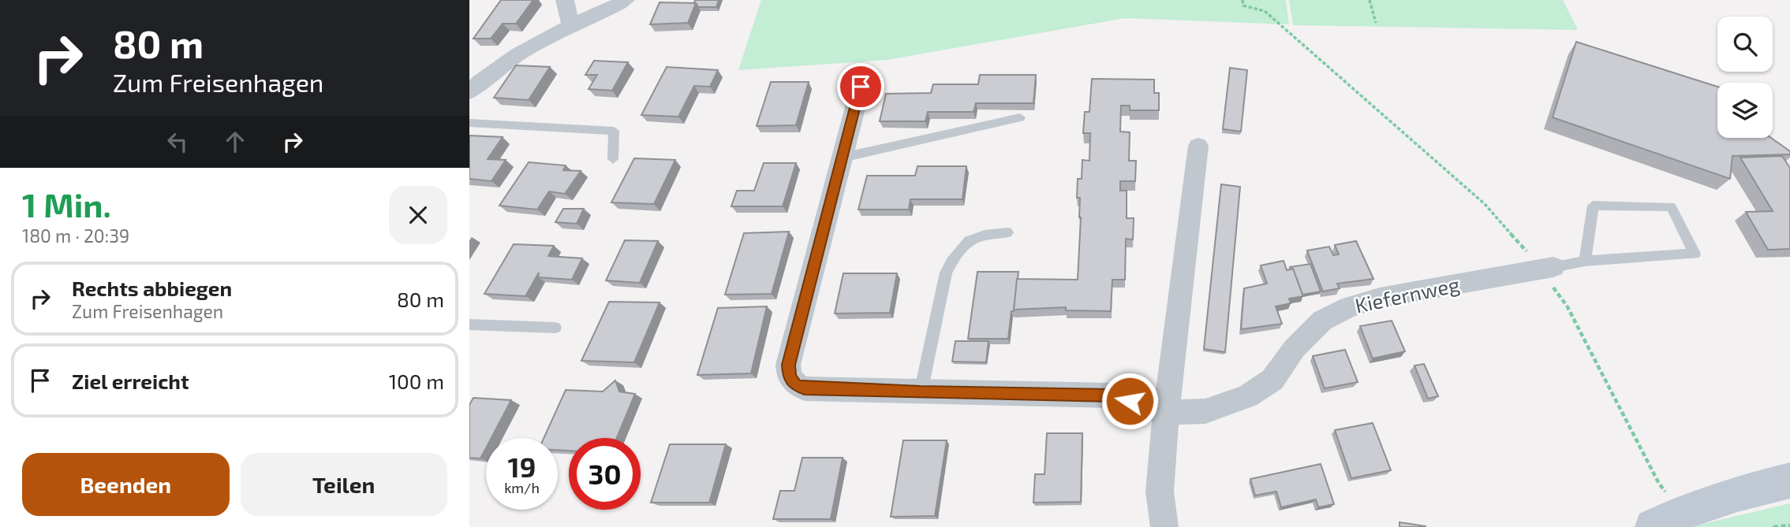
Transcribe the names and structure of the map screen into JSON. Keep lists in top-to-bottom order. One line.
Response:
{"streets":{"street":["Kiefernweg"]},"page":{"turn":["80 m","Zum Freisenhagen"],"heading":["1 Min.","180 m · 20:39"],"list":[{"name":"Rechts abbiegen","note":"Zum Freisenhagen","value":"80 m"},{"name":"Ziel erreicht","value":"100 m"}],"speed":"19 km/h","limit":"30","buttons":["Beenden","Teilen"]}}
